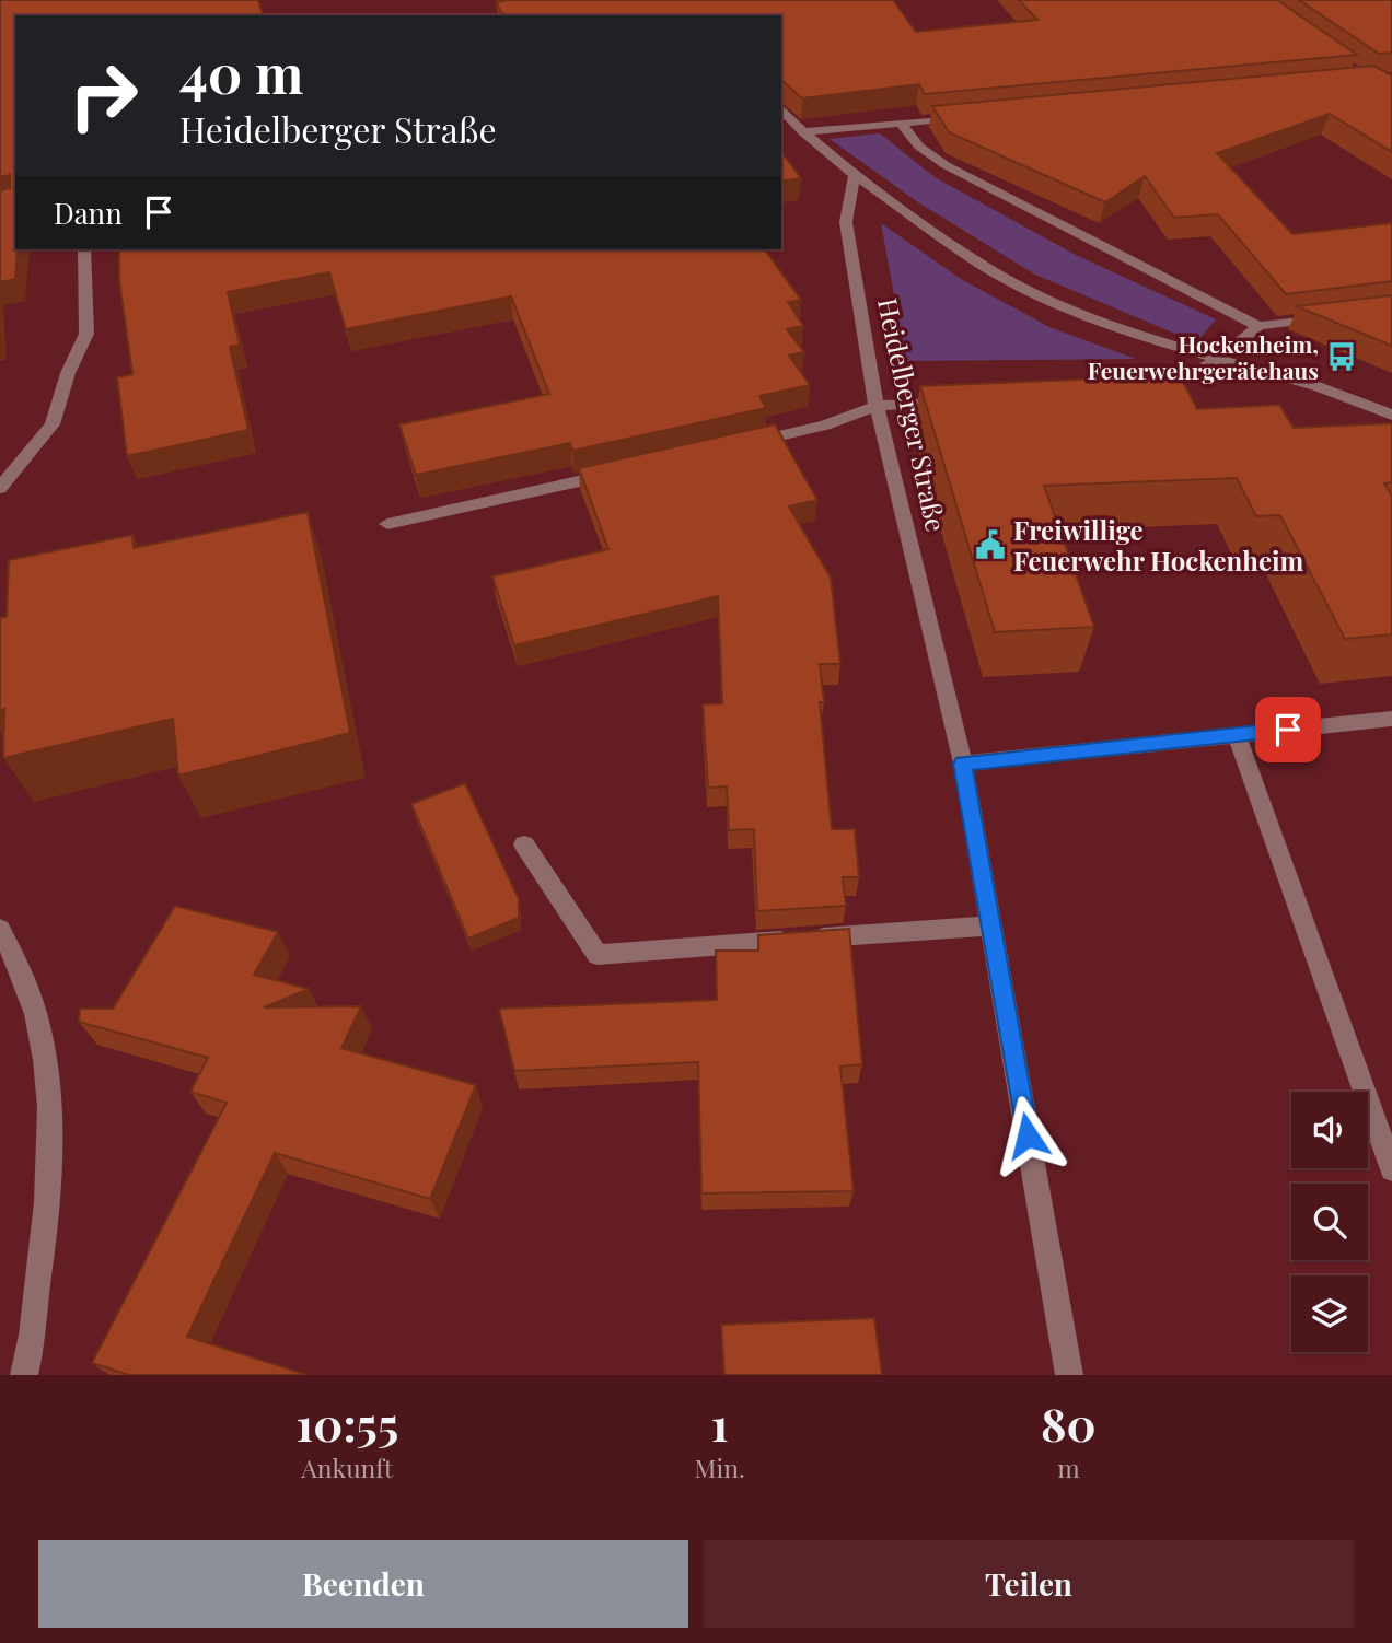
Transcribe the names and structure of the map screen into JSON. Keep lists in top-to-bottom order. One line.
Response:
{"streets":{"street":["Heidelberger Straße"]},"places":{"bus stop":["Hockenheim, Feuerwehrgerätehaus"],"public building":["Freiwillige Feuerwehr Hockenheim"]},"page":{"turn":["40 m","Heidelberger Straße"],"then":"Dann","eta":["10:55","Ankunft","1","Min.","80","m"],"buttons":["Beenden","Teilen"]}}
